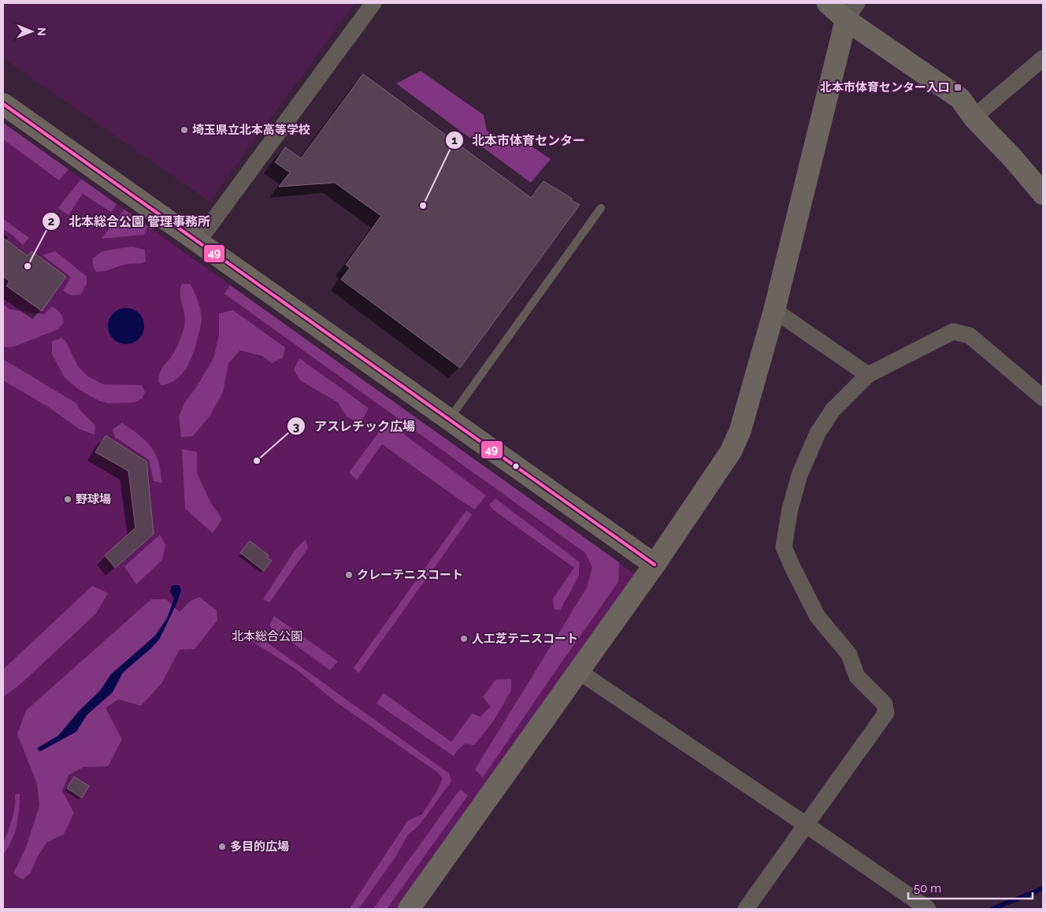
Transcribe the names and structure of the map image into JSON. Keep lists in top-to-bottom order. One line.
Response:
{"parks":["北本総合公園"],"places":{"transit":["北本市体育センター入口"],"other":["埼玉県立北本高等学校","北本市体育センター","北本総合公園 管理事務所","アスレチック広場","野球場","クレーテニスコート","人工芝テニスコート","多目的広場"]},"lines":["transit line 49"],"scale_bar":"50 m","north":"right"}
